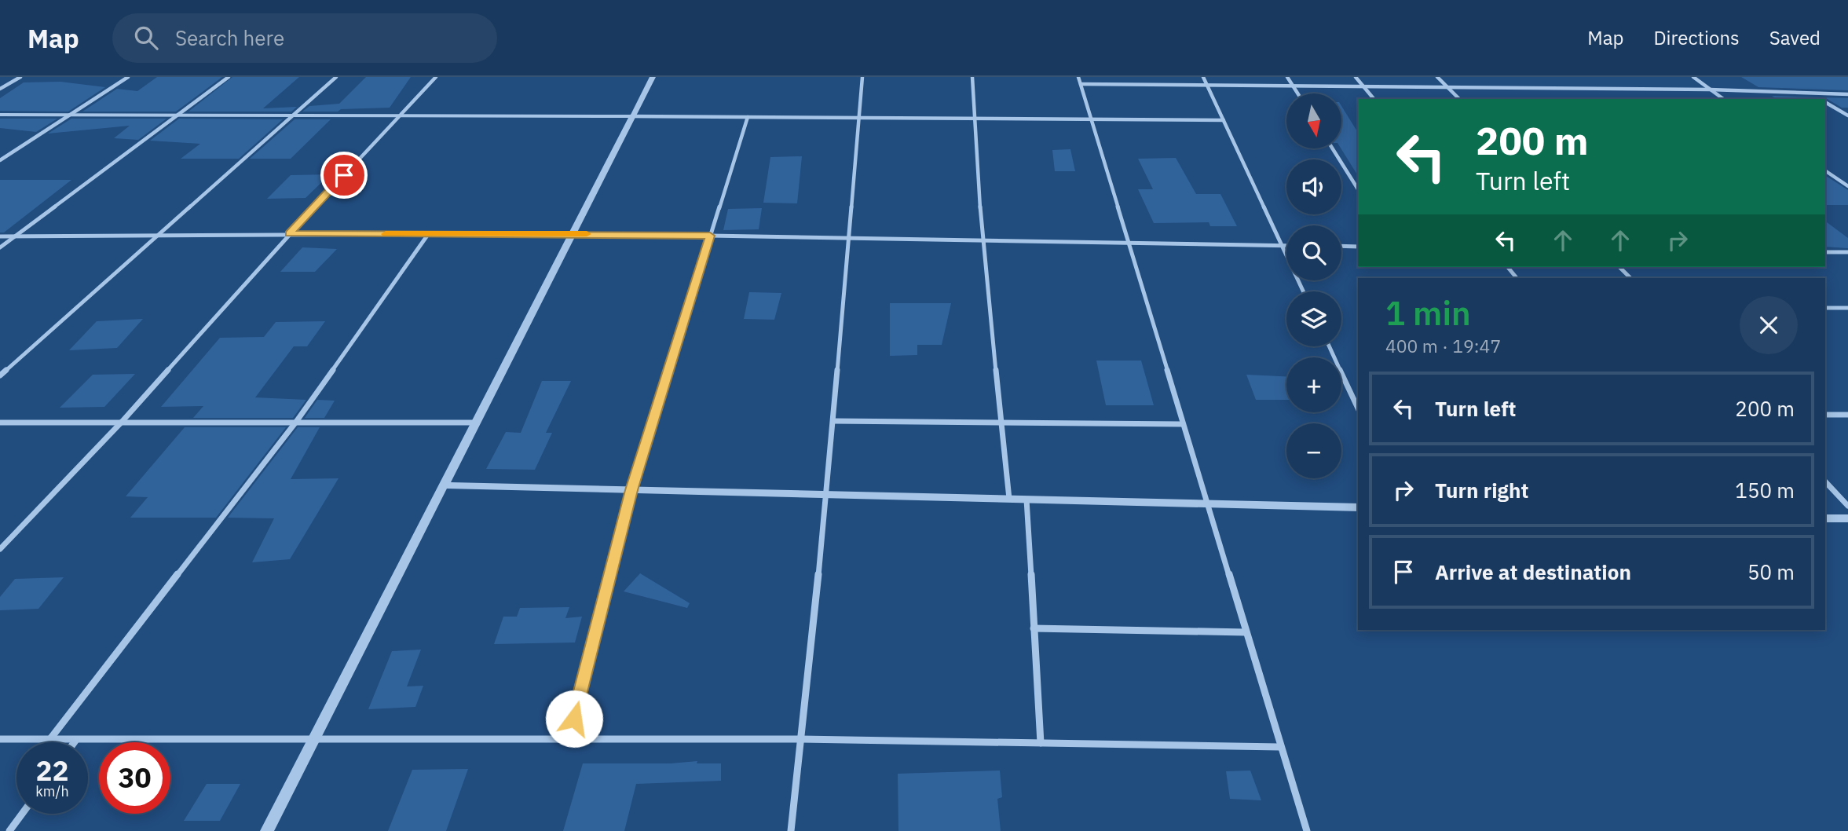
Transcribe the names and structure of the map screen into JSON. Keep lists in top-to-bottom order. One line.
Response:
{"north":"bottom","page":{"header":"Map","search":"Search here","nav":["Map","Directions","Saved"],"map_buttons":["+","−"],"turn":["200 m","Turn left"],"heading":["1 min","400 m · 19:47"],"list":[{"name":"Turn left","value":"200 m"},{"name":"Turn right","value":"150 m"},{"name":"Arrive at destination","value":"50 m"}],"speed":"22 km/h","limit":"30"}}
